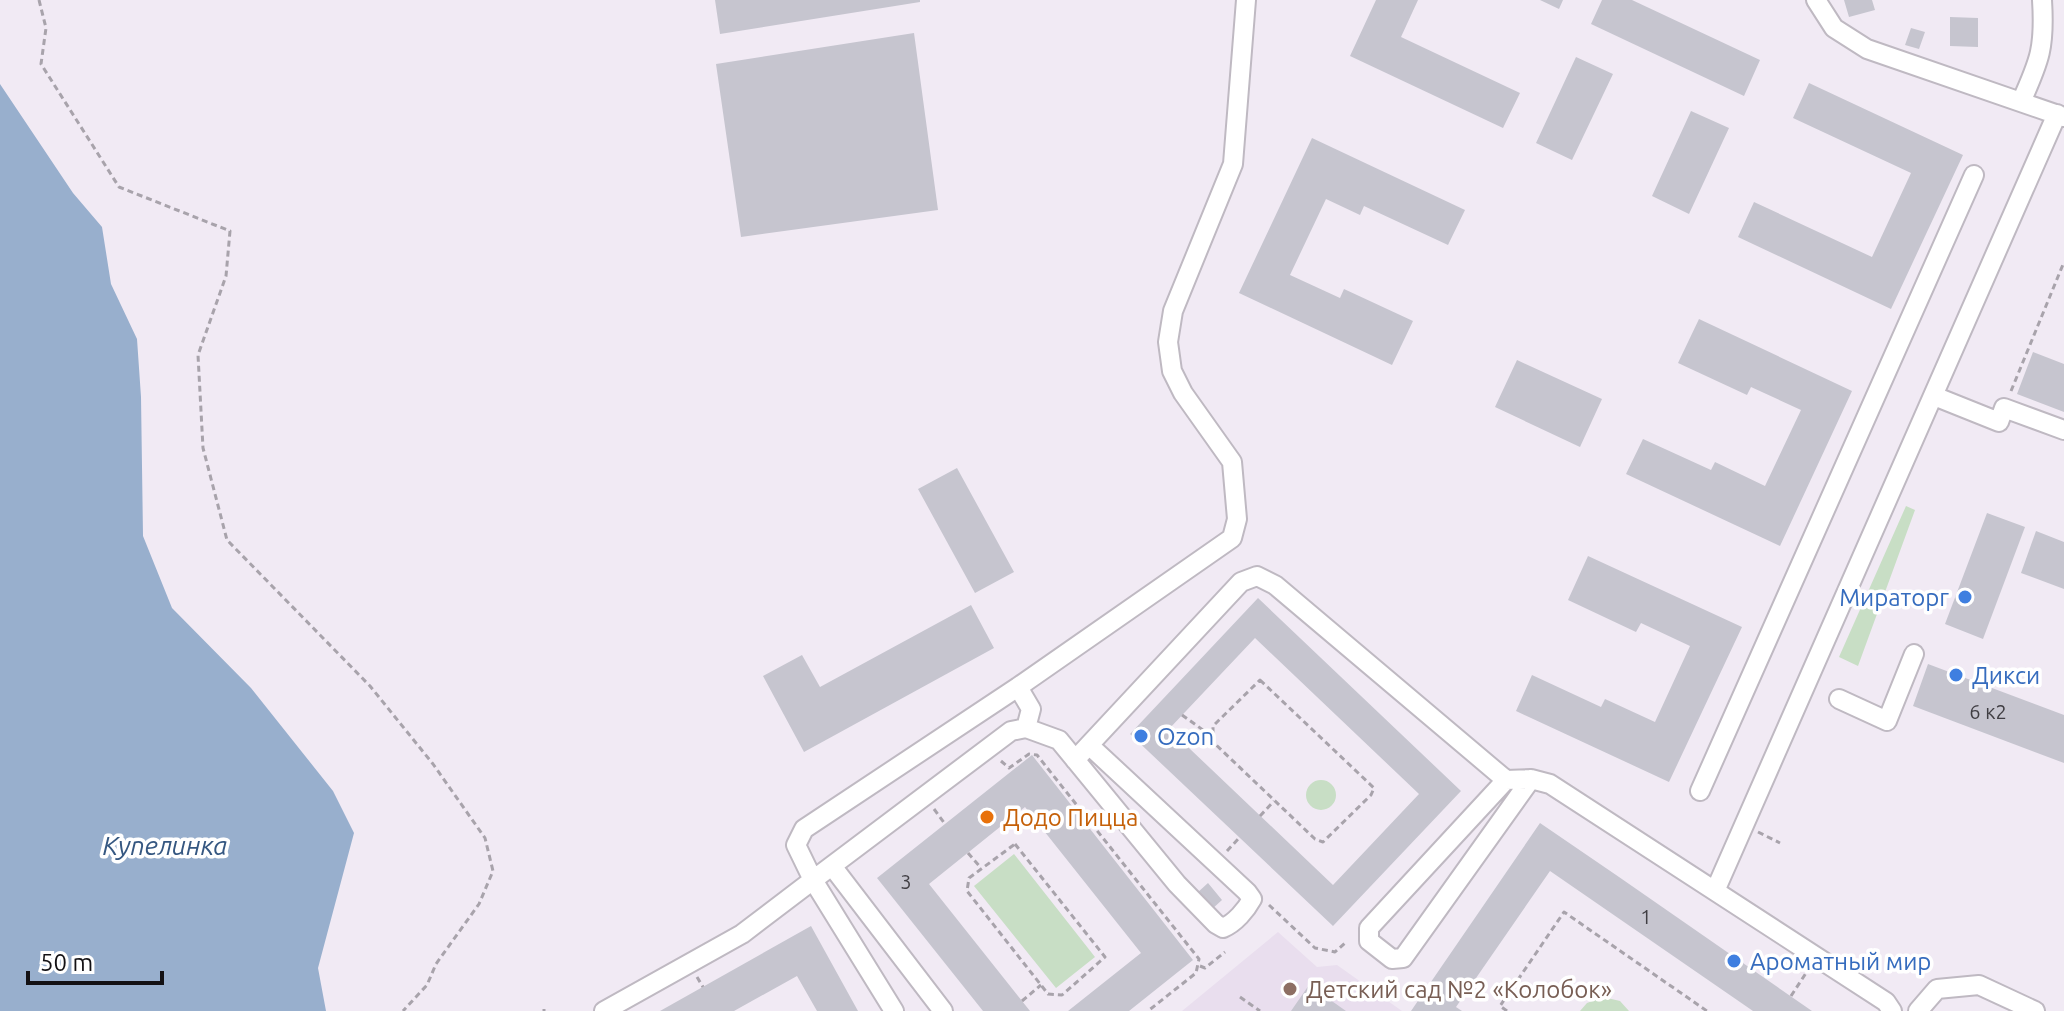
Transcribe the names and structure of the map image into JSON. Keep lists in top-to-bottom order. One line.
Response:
{"water":["Купелинка"],"places":["Мираторг","Дикси","Ozon","Додо Пицца","Ароматный мир","Детский сад №2 «Колобок»"],"house_numbers":["6 к2","3","1"],"scale_bar":"50 m"}
